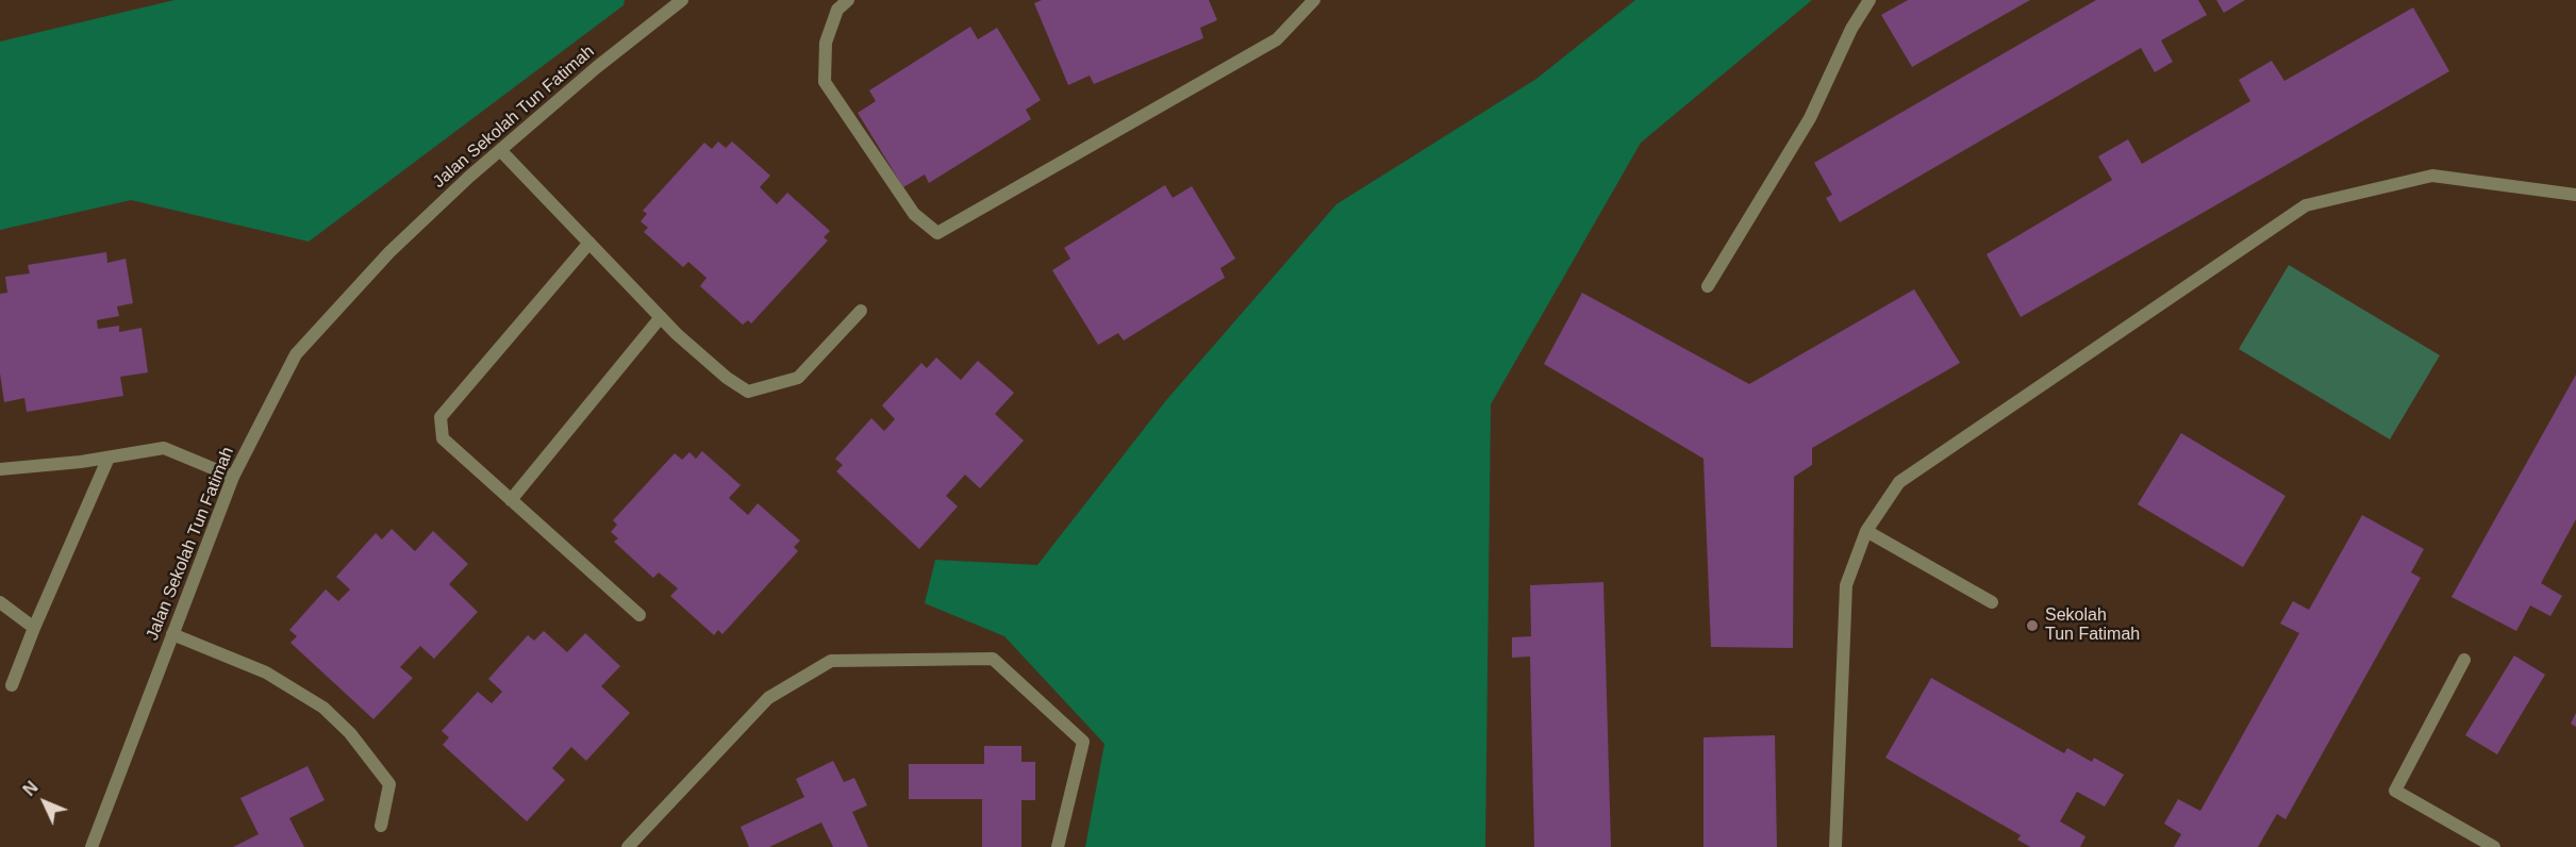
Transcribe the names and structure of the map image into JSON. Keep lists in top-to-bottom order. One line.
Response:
{"streets":{"street":["Jalan Sekolah Tun Fatimah"]},"places":["Sekolah Tun Fatimah"],"north":"top left"}
